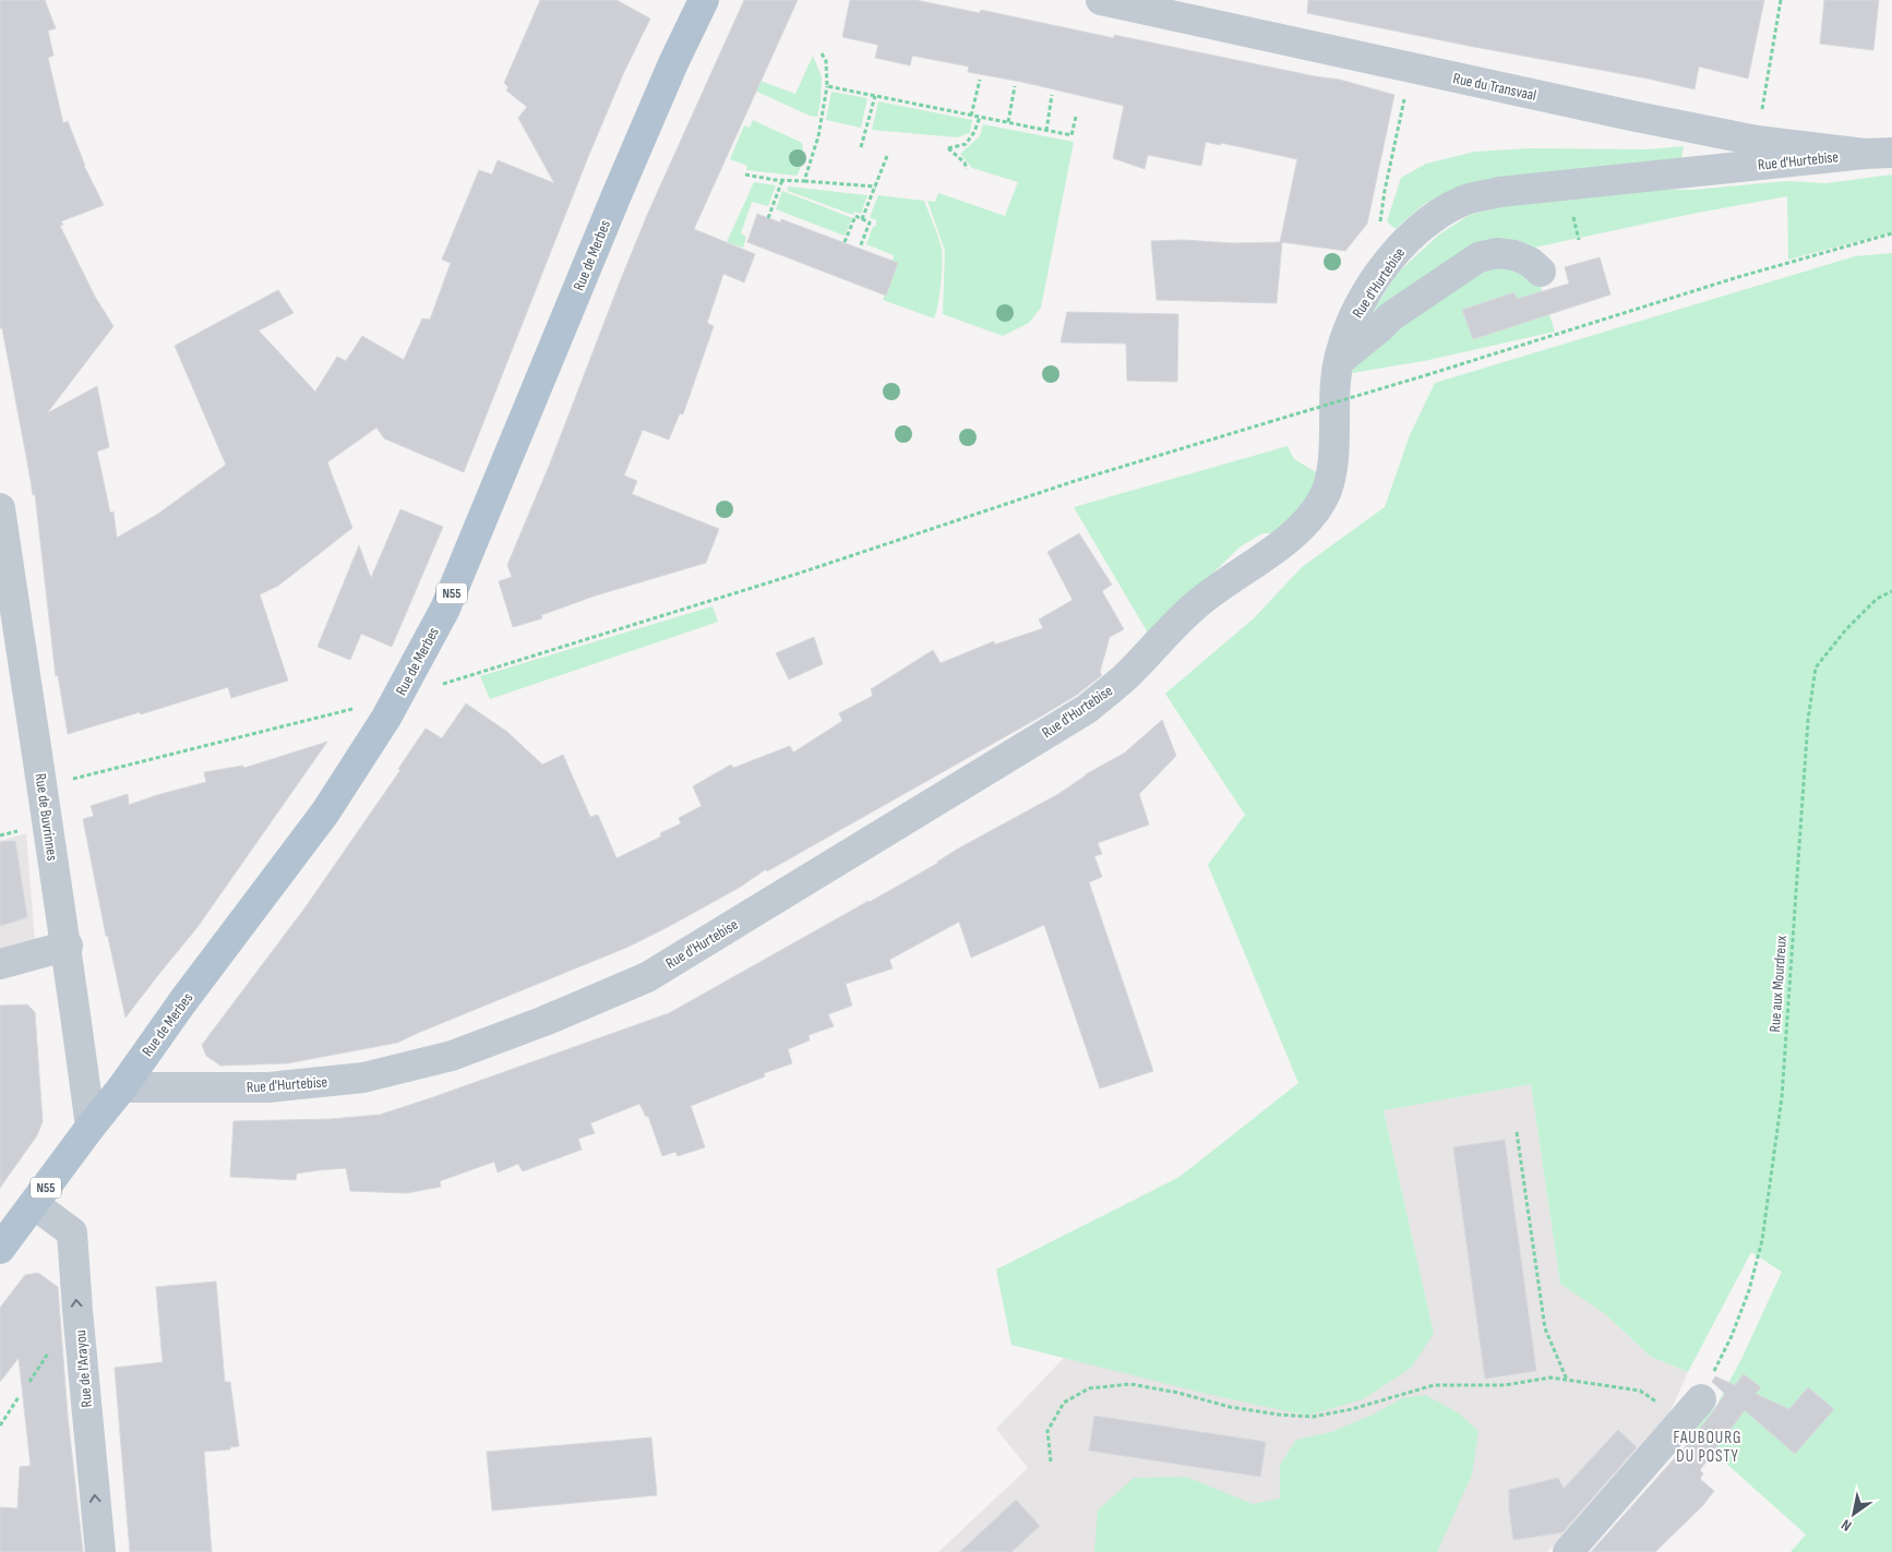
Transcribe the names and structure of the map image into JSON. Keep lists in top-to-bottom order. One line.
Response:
{"streets":{"main road":["Rue de Merbes","N55"],"street":["Rue du Transvaal","Rue d'Hurtebise","Rue de Buvrinnes","Rue de l'Arayou"],"path":["Rue aux Mourdreux"]},"crossings":[["Rue du Transvaal","Rue d'Hurtebise"],["Rue d'Hurtebise","Rue de Merbes"],["Rue de Merbes","Rue de Buvrinnes"],["Rue de Merbes","Rue de l'Arayou"]],"one_way":["Rue de l'Arayou"],"districts":["FAUBOURG DU POSTY"],"north":"bottom left"}
